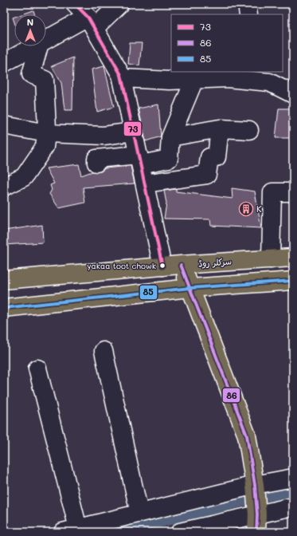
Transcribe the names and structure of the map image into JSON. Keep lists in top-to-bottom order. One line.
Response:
{"streets":{"main road":["سرکلر روڈ"]},"places":{"building":["K"],"other":["yakaa toot chowk"]},"lines":["transit line 73","transit line 86","transit line 85"],"legend":["73","86","85"],"north":"top"}
